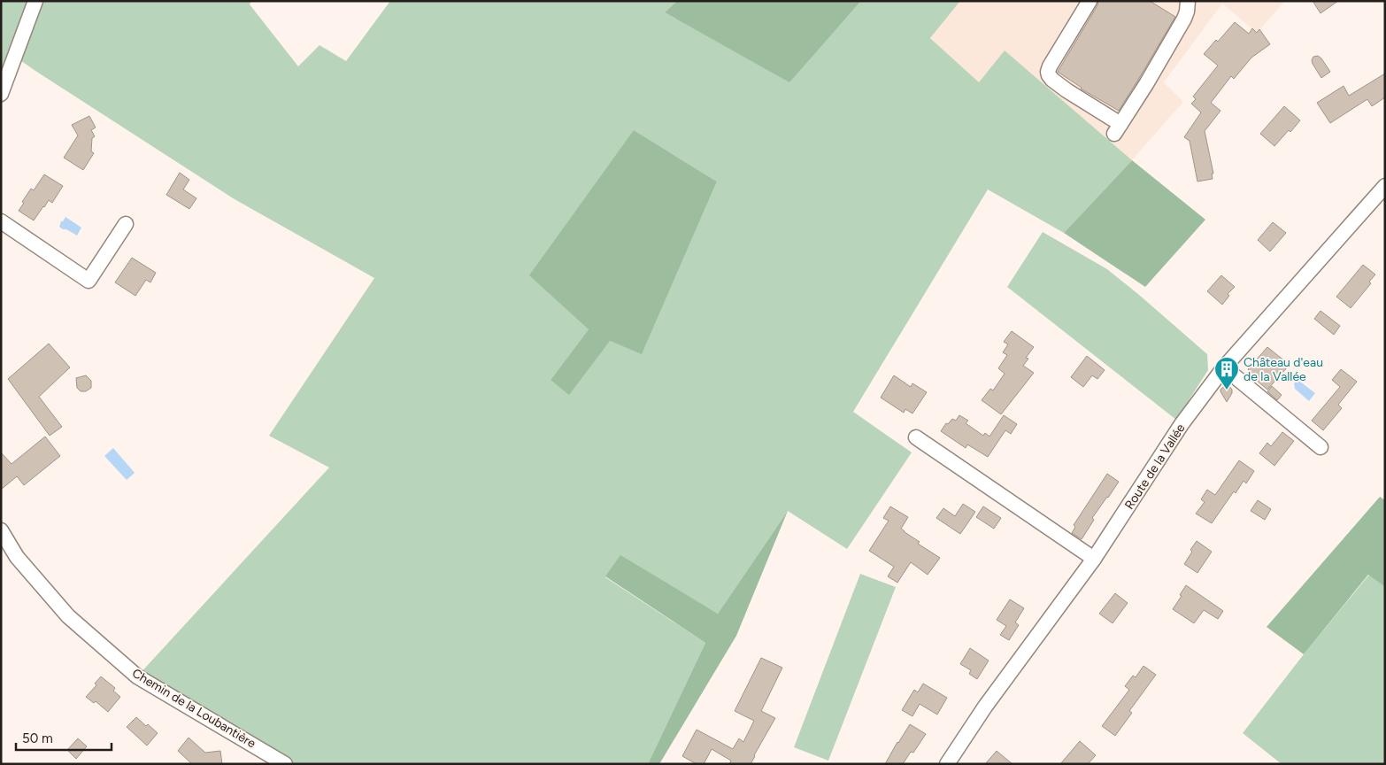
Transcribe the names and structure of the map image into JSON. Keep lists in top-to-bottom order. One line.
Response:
{"streets":{"street":["Route de la Vallée","Chemin de la Loubantière"]},"places":{"building":["Château d'eau de la Vallée"]},"scale_bar":"50 m"}
